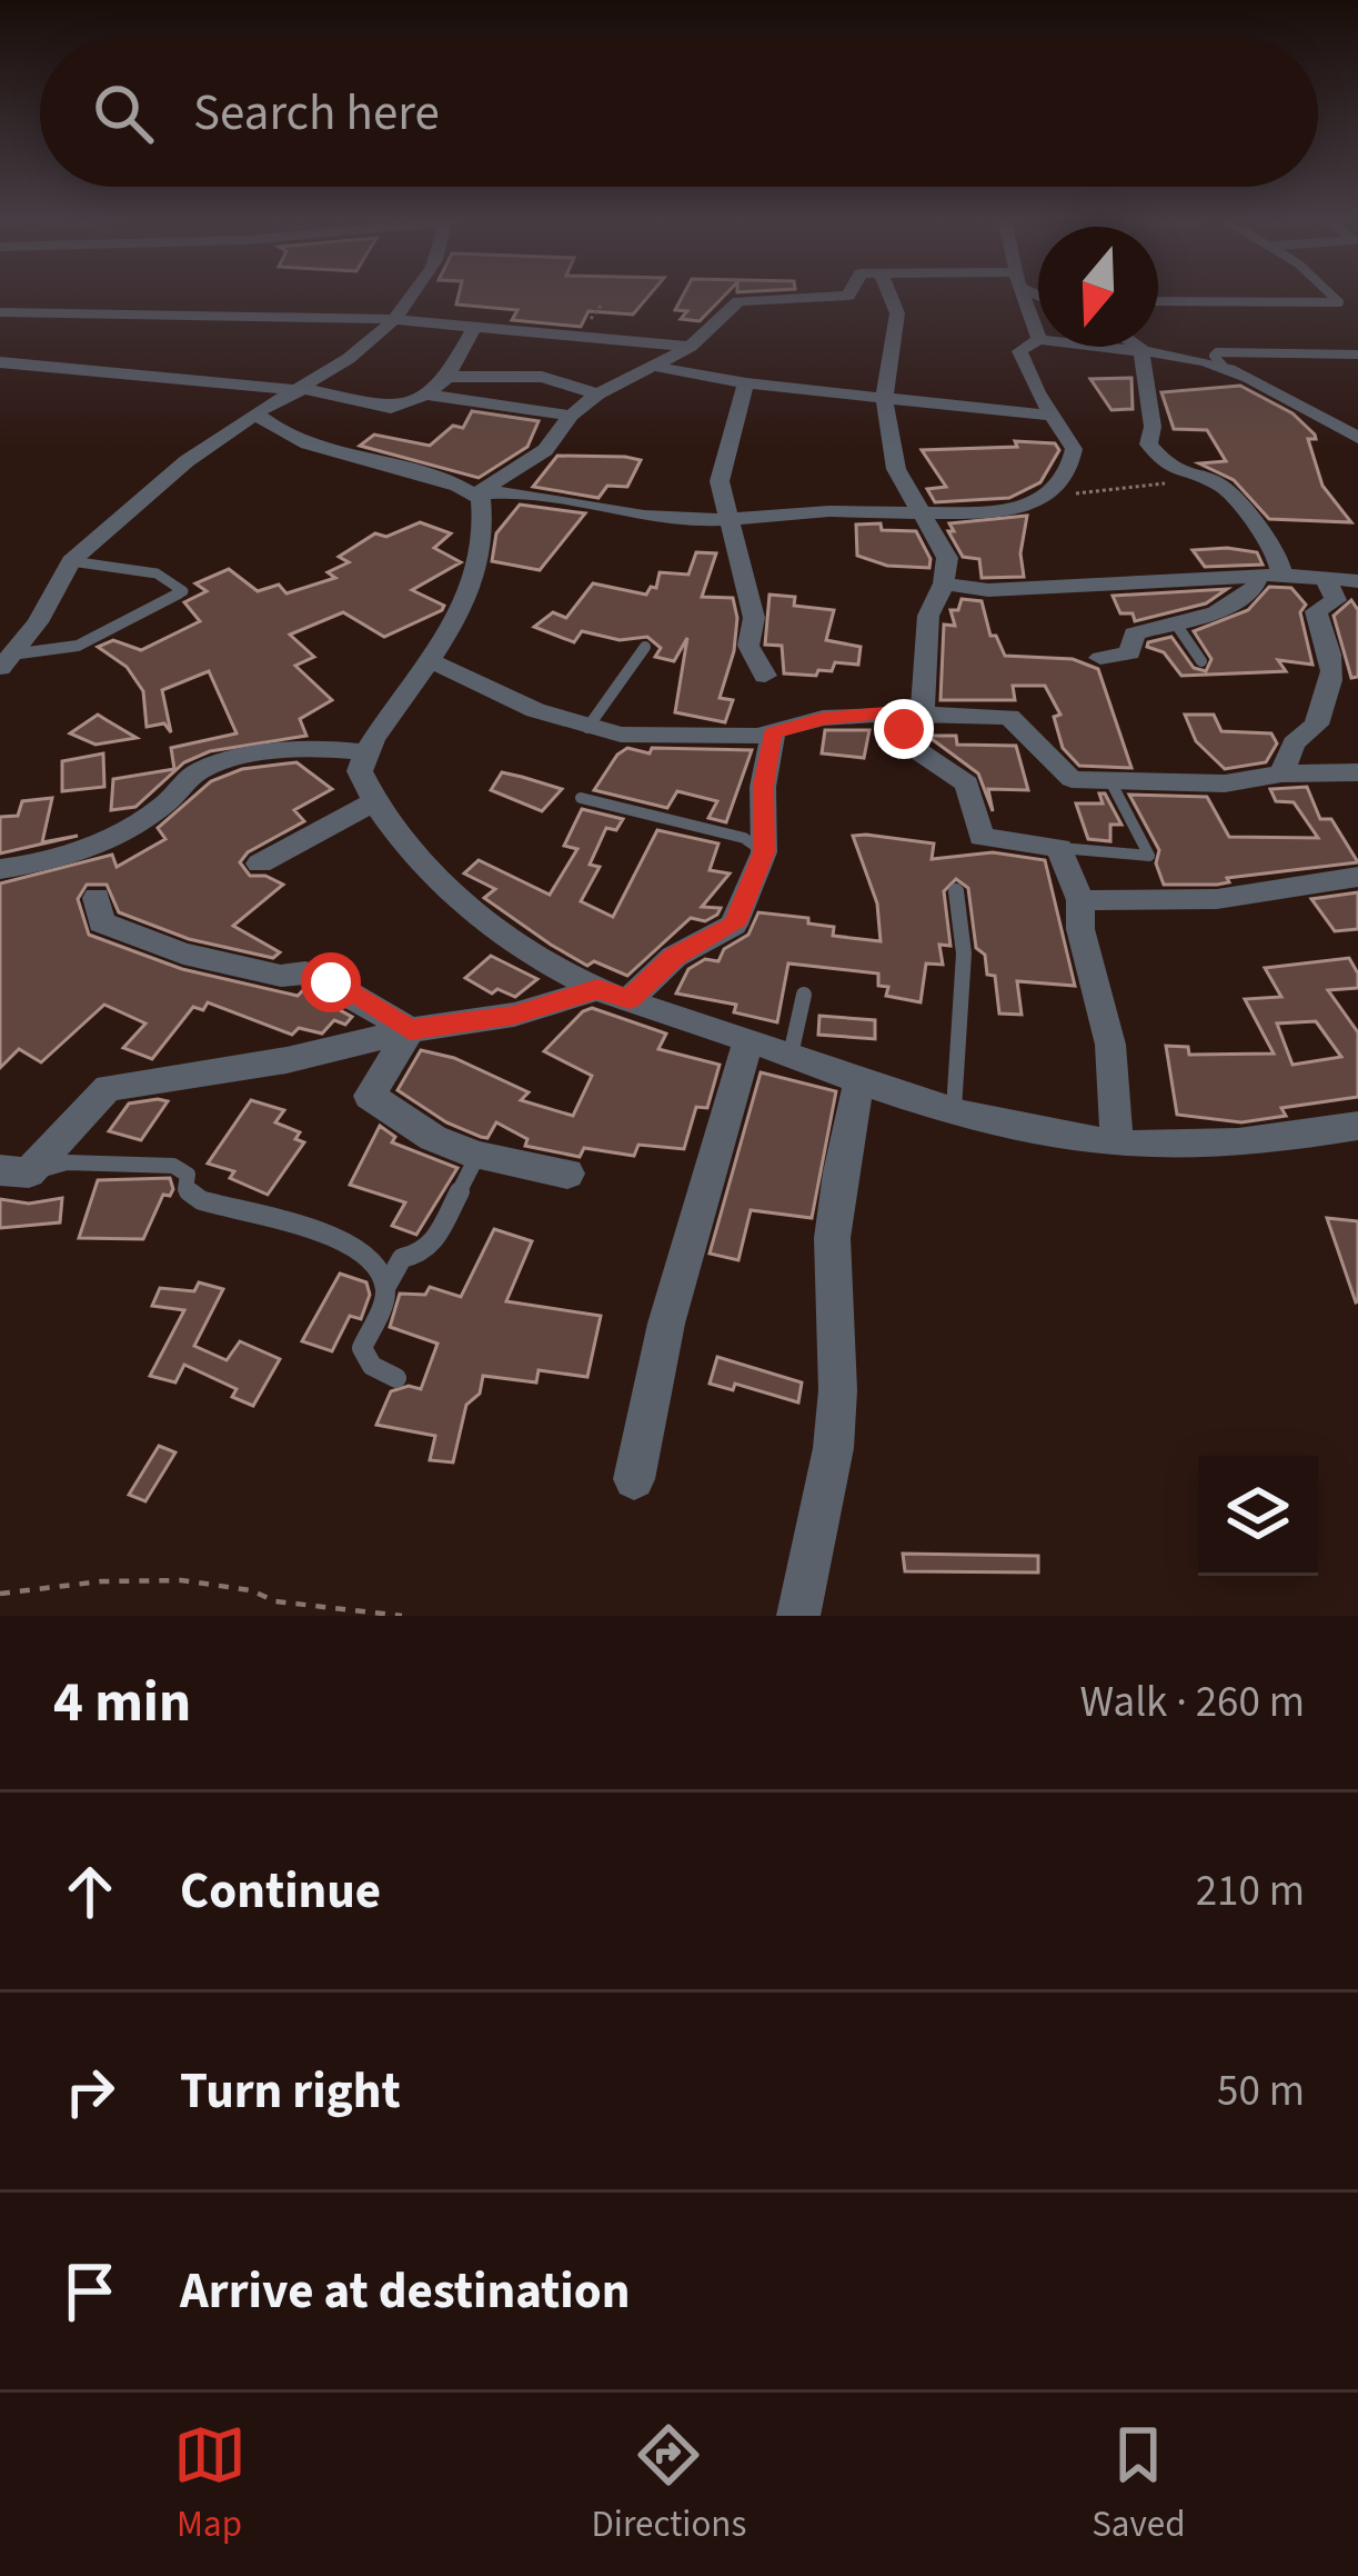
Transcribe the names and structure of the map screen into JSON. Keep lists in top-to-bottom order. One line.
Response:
{"north":"bottom","page":{"search":"Search here","heading":["4 min","Walk · 260 m"],"list":[["Continue","210 m"],["Turn right","50 m"],"Arrive at destination"],"nav":["Map","Directions","Saved"]}}
